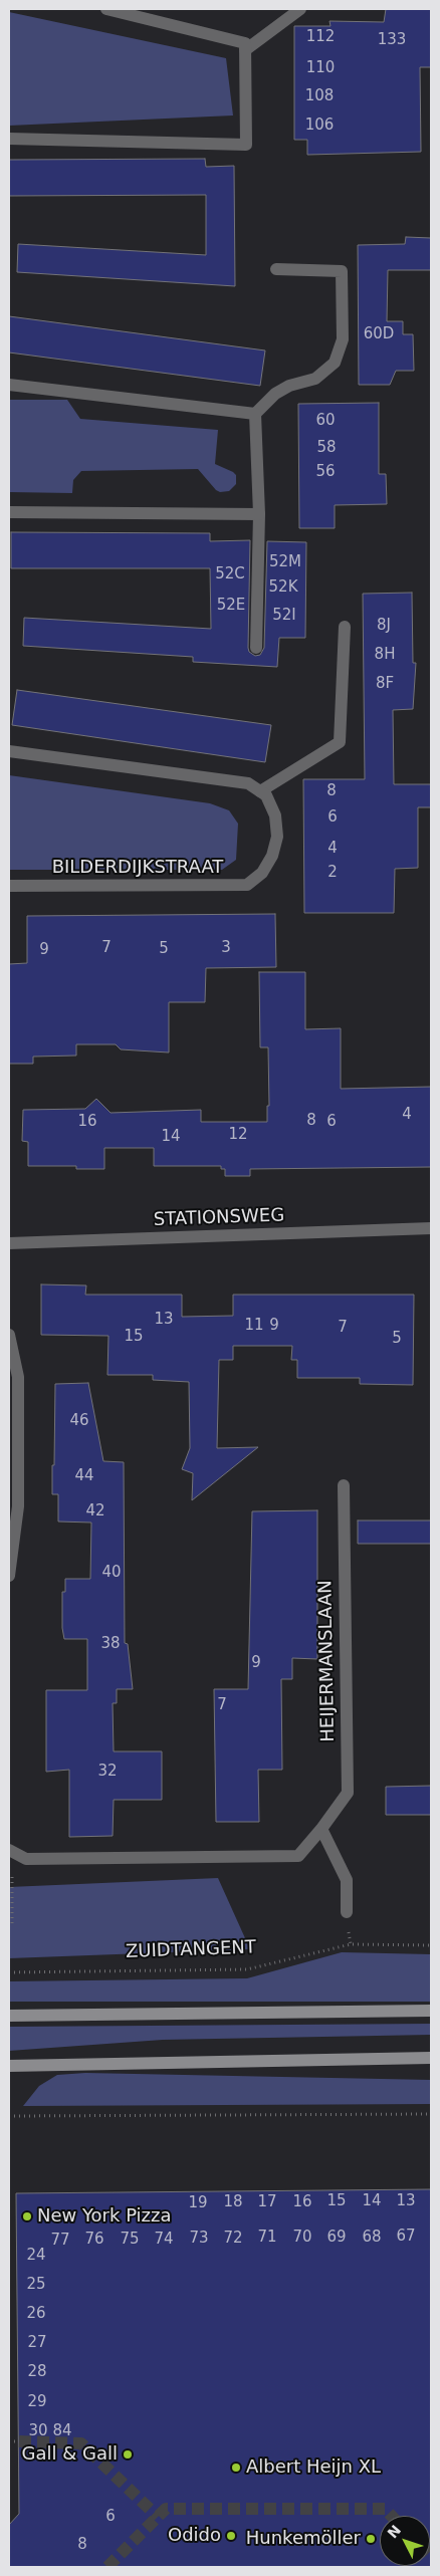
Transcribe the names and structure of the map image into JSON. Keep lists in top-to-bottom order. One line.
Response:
{"streets":{"street":["BILDERDIJKSTRAAT","STATIONSWEG","HEIJERMANSLAAN"],"path":["ZUIDTANGENT"]},"places":["New York Pizza","Gall & Gall","Albert Heijn XL","Odido","Hunkemöller"],"house_numbers":["112","133","110","108","106","60D","60","58","56","52M","52C","52K","52E","52I","8J","8H","8F","8","6","4","2","7","3","5","9","4","8","16","6","12","14","13","11","9","7","15","5","46","44","42","40","38","9","7","32","15","14","13","18","17","16","19","67","71","70","69","68","73","72","76","75","74","77","24","25","26","27","28","29","30","84","6","8"],"north":"top left"}
